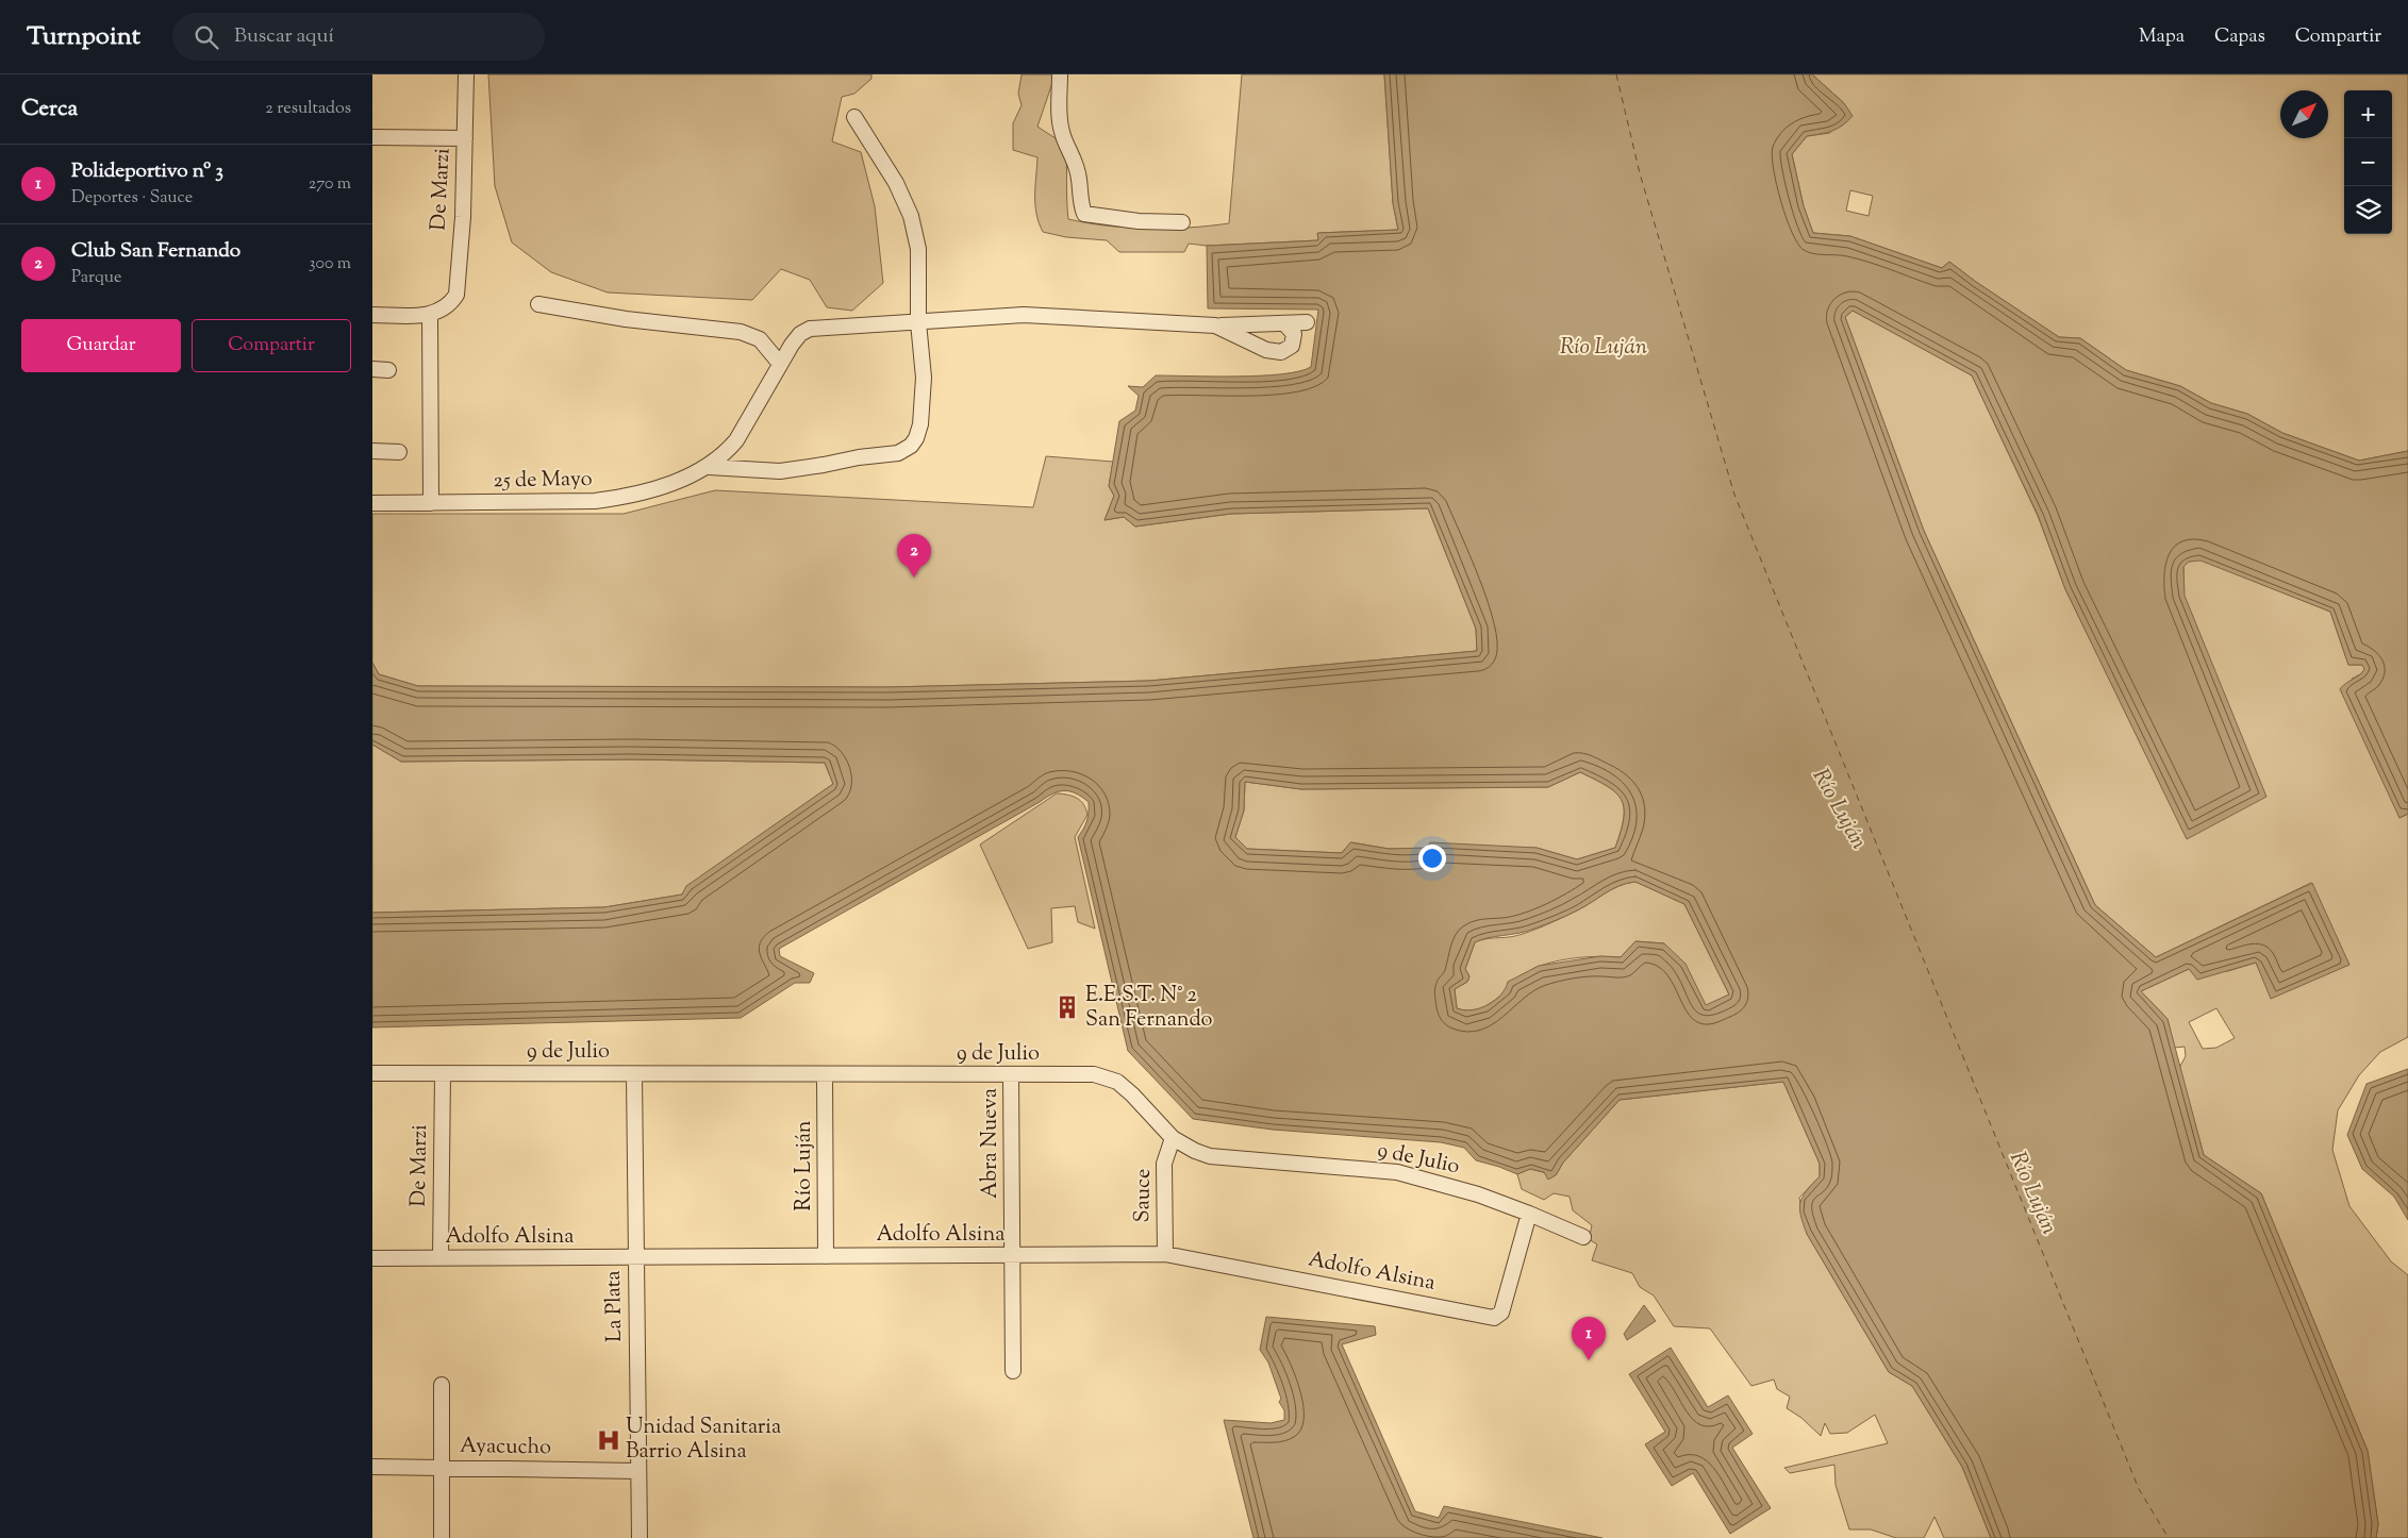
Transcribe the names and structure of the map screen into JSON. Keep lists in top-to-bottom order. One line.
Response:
{"streets":{"street":["De Marzi","25 de Mayo","9 de Julio","Abra Nueva","Río Luján","Sauce","Adolfo Alsina","La Plata","Ayacucho"]},"crossings":[["De Marzi","9 de Julio"],["De Marzi","Adolfo Alsina"],["9 de Julio","Abra Nueva"],["9 de Julio","Río Luján"],["9 de Julio","Sauce"],["9 de Julio","Adolfo Alsina"],["9 de Julio","La Plata"],["Abra Nueva","Adolfo Alsina"],["Río Luján","Adolfo Alsina"],["Sauce","Adolfo Alsina"],["Adolfo Alsina","La Plata"],["La Plata","Ayacucho"]],"water":["Río Luján"],"places":{"building":["E.E.S.T. N° 2 San Fernando"],"hospital":["Unidad Sanitaria Barrio Alsina"]},"north":"top right","page":{"header":"Turnpoint","search":"Buscar aquí","nav":["Mapa","Capas","Compartir"],"heading":["Cerca","2 resultados"],"map_buttons":["+","−"],"list":[{"mark":"1","name":"Polideportivo nº 3","note":"Deportes · Sauce","value":"270 m"},{"mark":"2","name":"Club San Fernando","note":"Parque","value":"300 m"}],"buttons":["Guardar","Compartir"],"pins":["2","1"]}}
